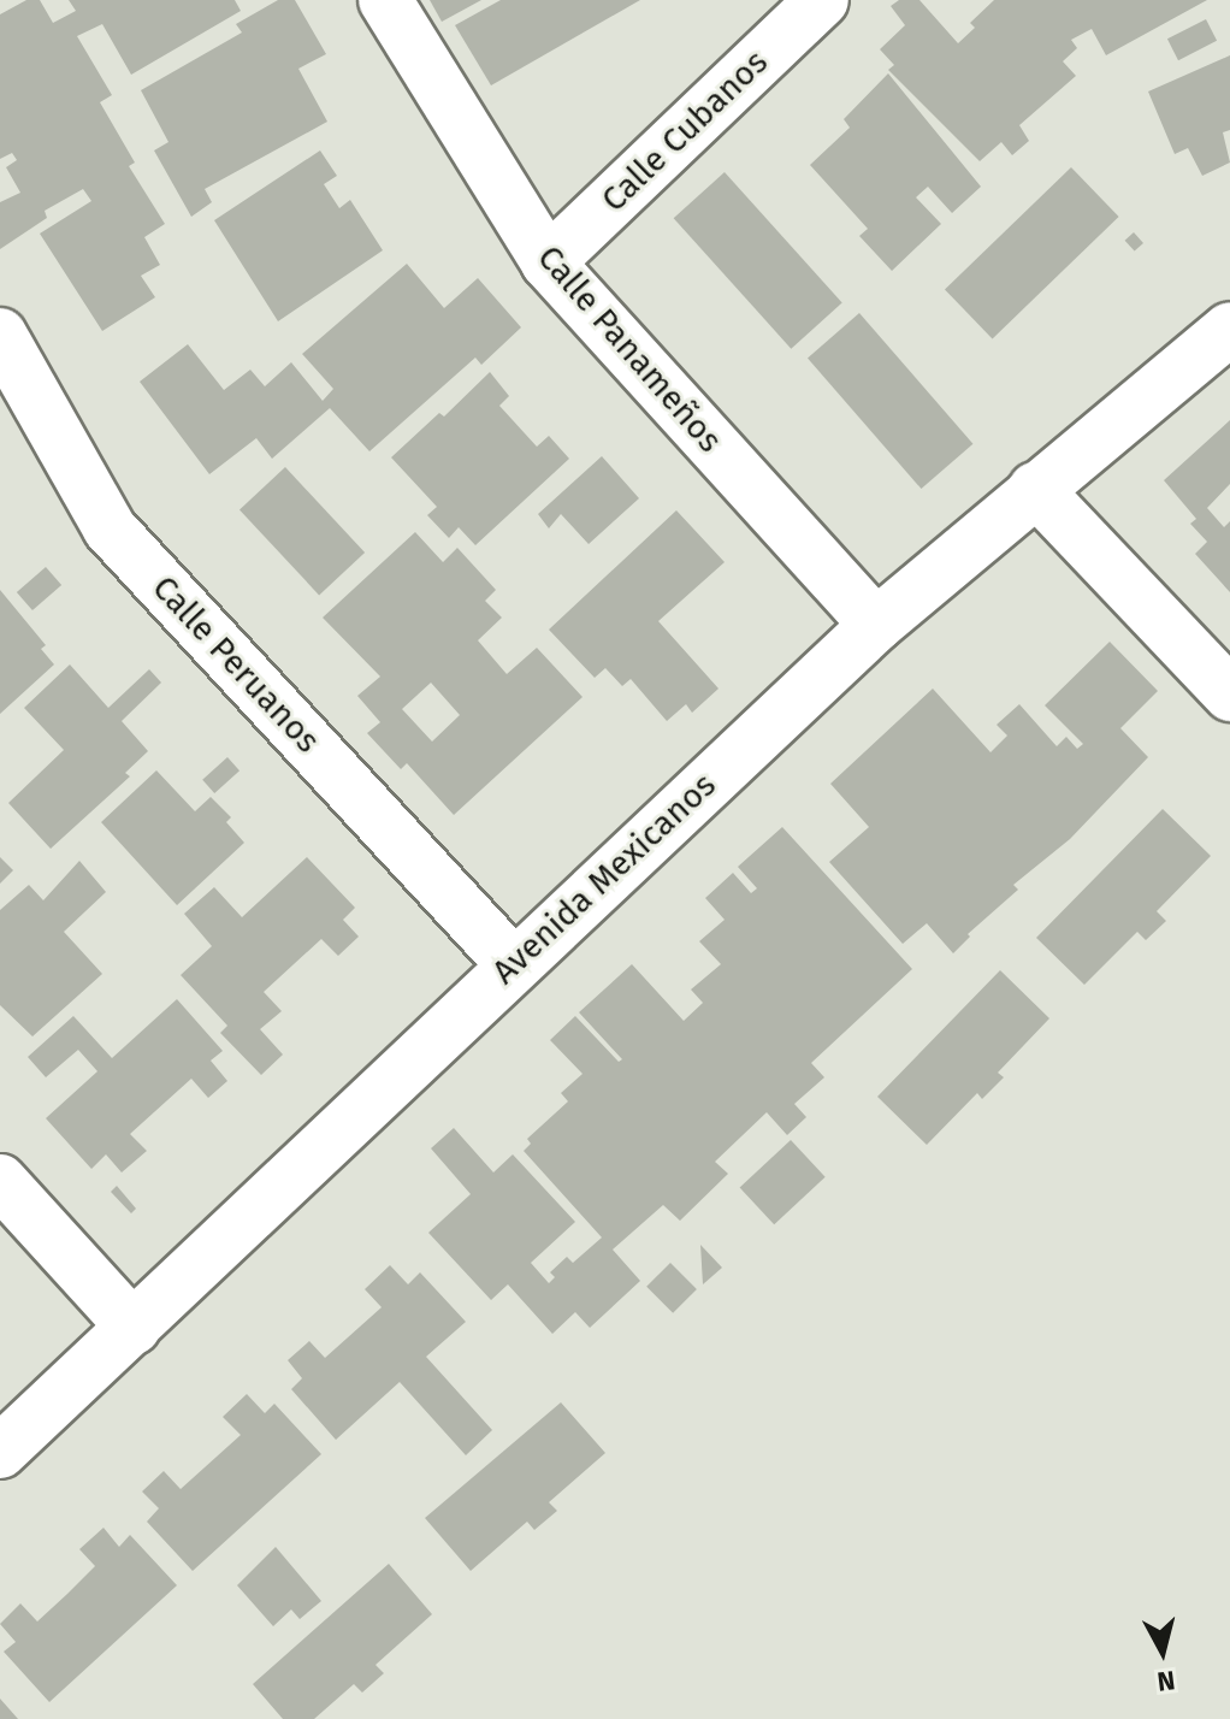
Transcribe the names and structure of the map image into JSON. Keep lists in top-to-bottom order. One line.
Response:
{"streets":{"street":["Calle Cubanos","Calle Panameños","Calle Peruanos","Avenida Mexicanos"]},"crossings":[["Calle Cubanos","Calle Panameños"],["Calle Panameños","Avenida Mexicanos"],["Calle Peruanos","Avenida Mexicanos"]],"north":"bottom"}
